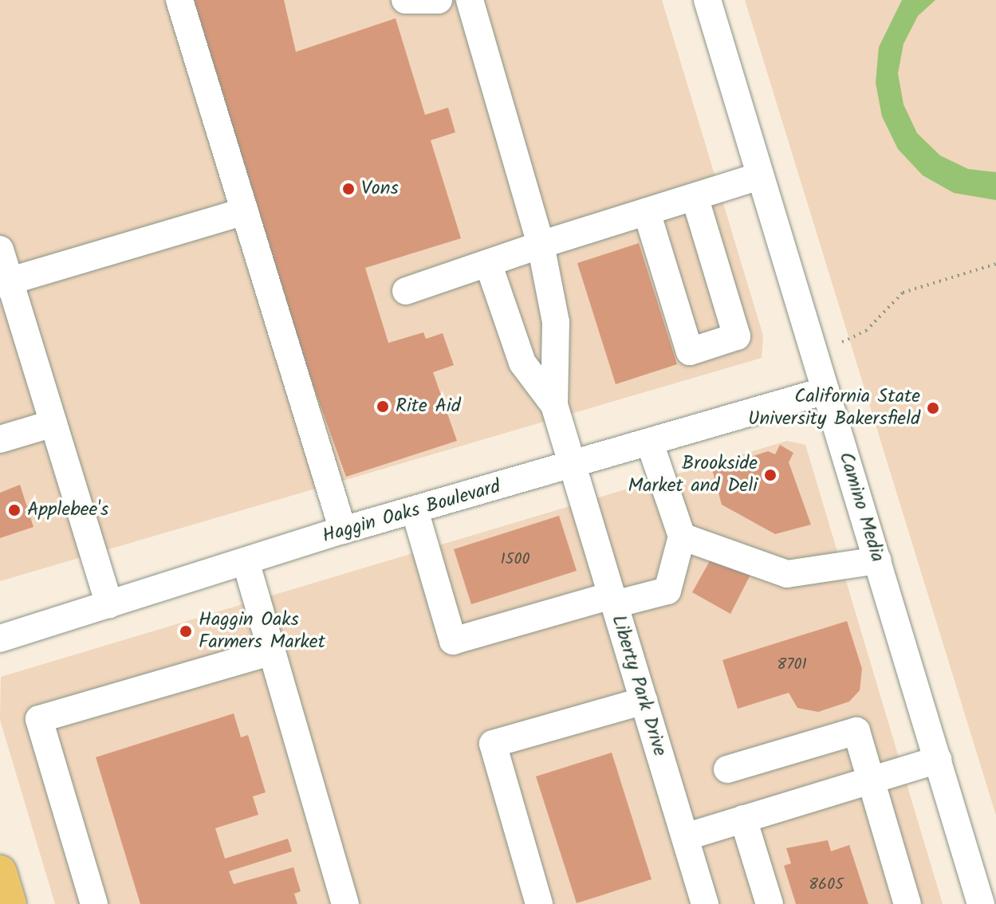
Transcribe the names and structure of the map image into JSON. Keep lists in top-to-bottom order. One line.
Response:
{"streets":{"street":["Camino Media","Haggin Oaks Boulevard","Liberty Park Drive"]},"crossings":[["Camino Media","Haggin Oaks Boulevard"],["Haggin Oaks Boulevard","Liberty Park Drive"]],"places":["Vons","Rite Aid","California State University Bakersfield","Brookside Market and Deli","Applebee's","Haggin Oaks Farmers Market"],"house_numbers":["1500","8701","8605"]}
